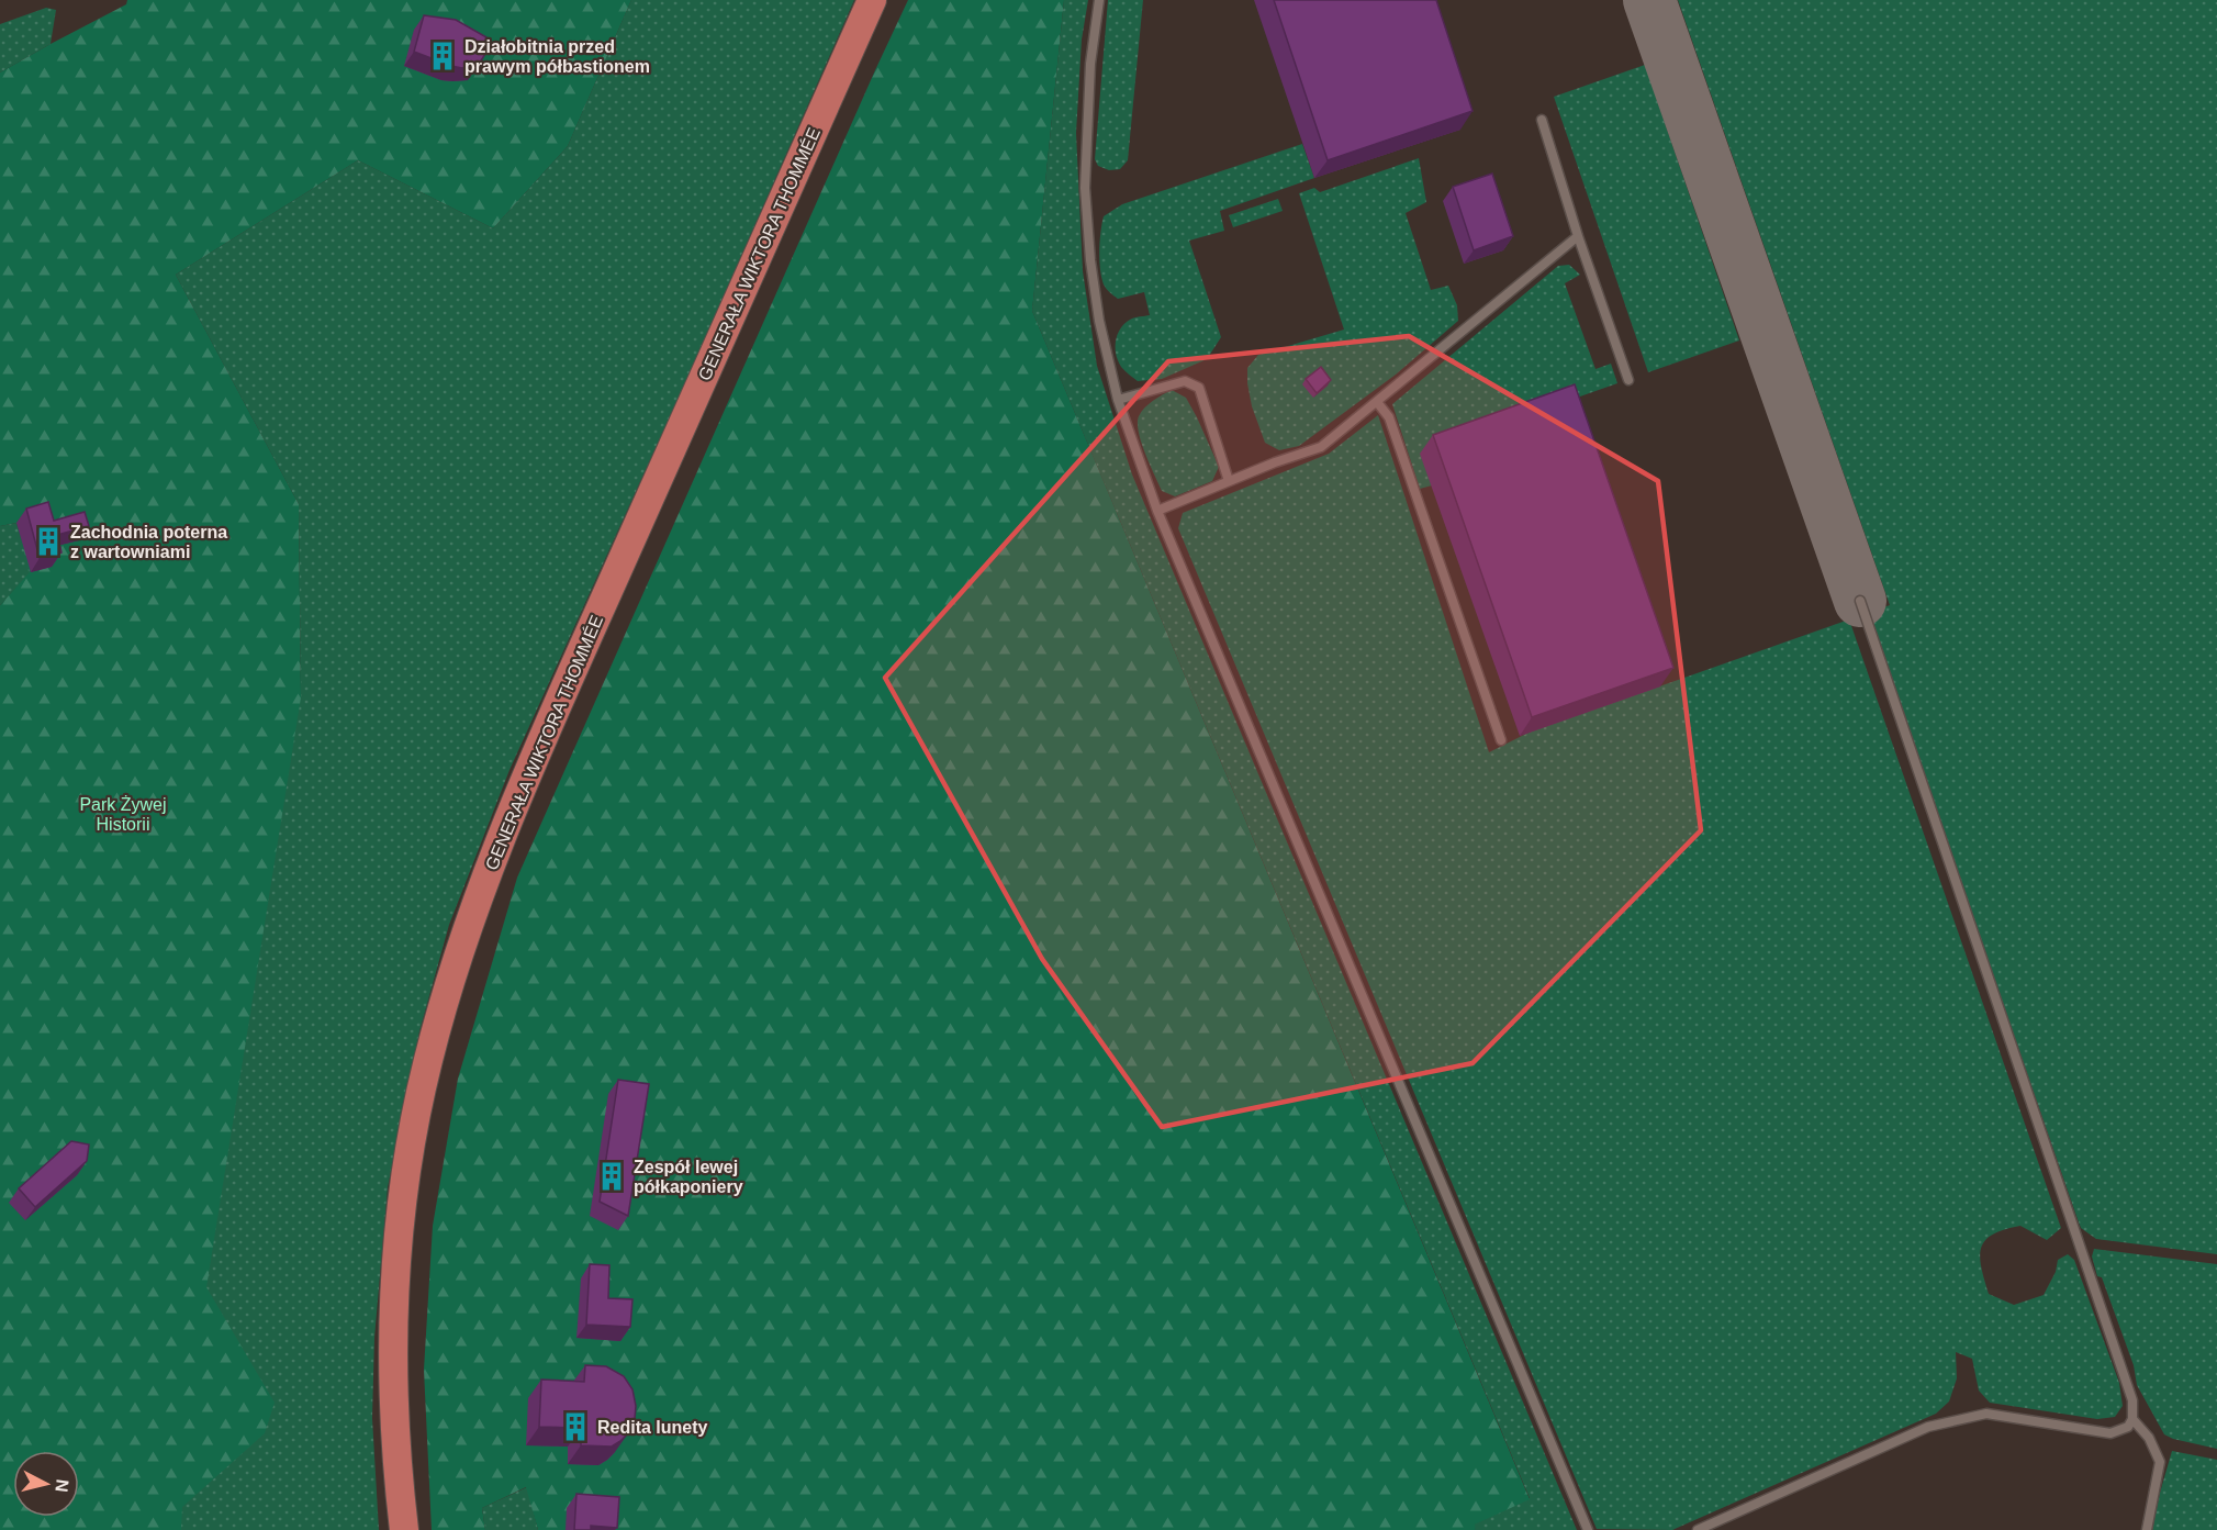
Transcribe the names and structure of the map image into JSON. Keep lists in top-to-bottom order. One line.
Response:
{"streets":{"main road":["GENERAŁA WIKTORA THOMMÉE"]},"parks":["Park Żywej Historii"],"places":{"building":["Działobitnia przed prawym półbastionem","Zachodnia poterna z wartowniami","Zespół lewej półkaponiery","Redita lunety"]},"north":"right"}
